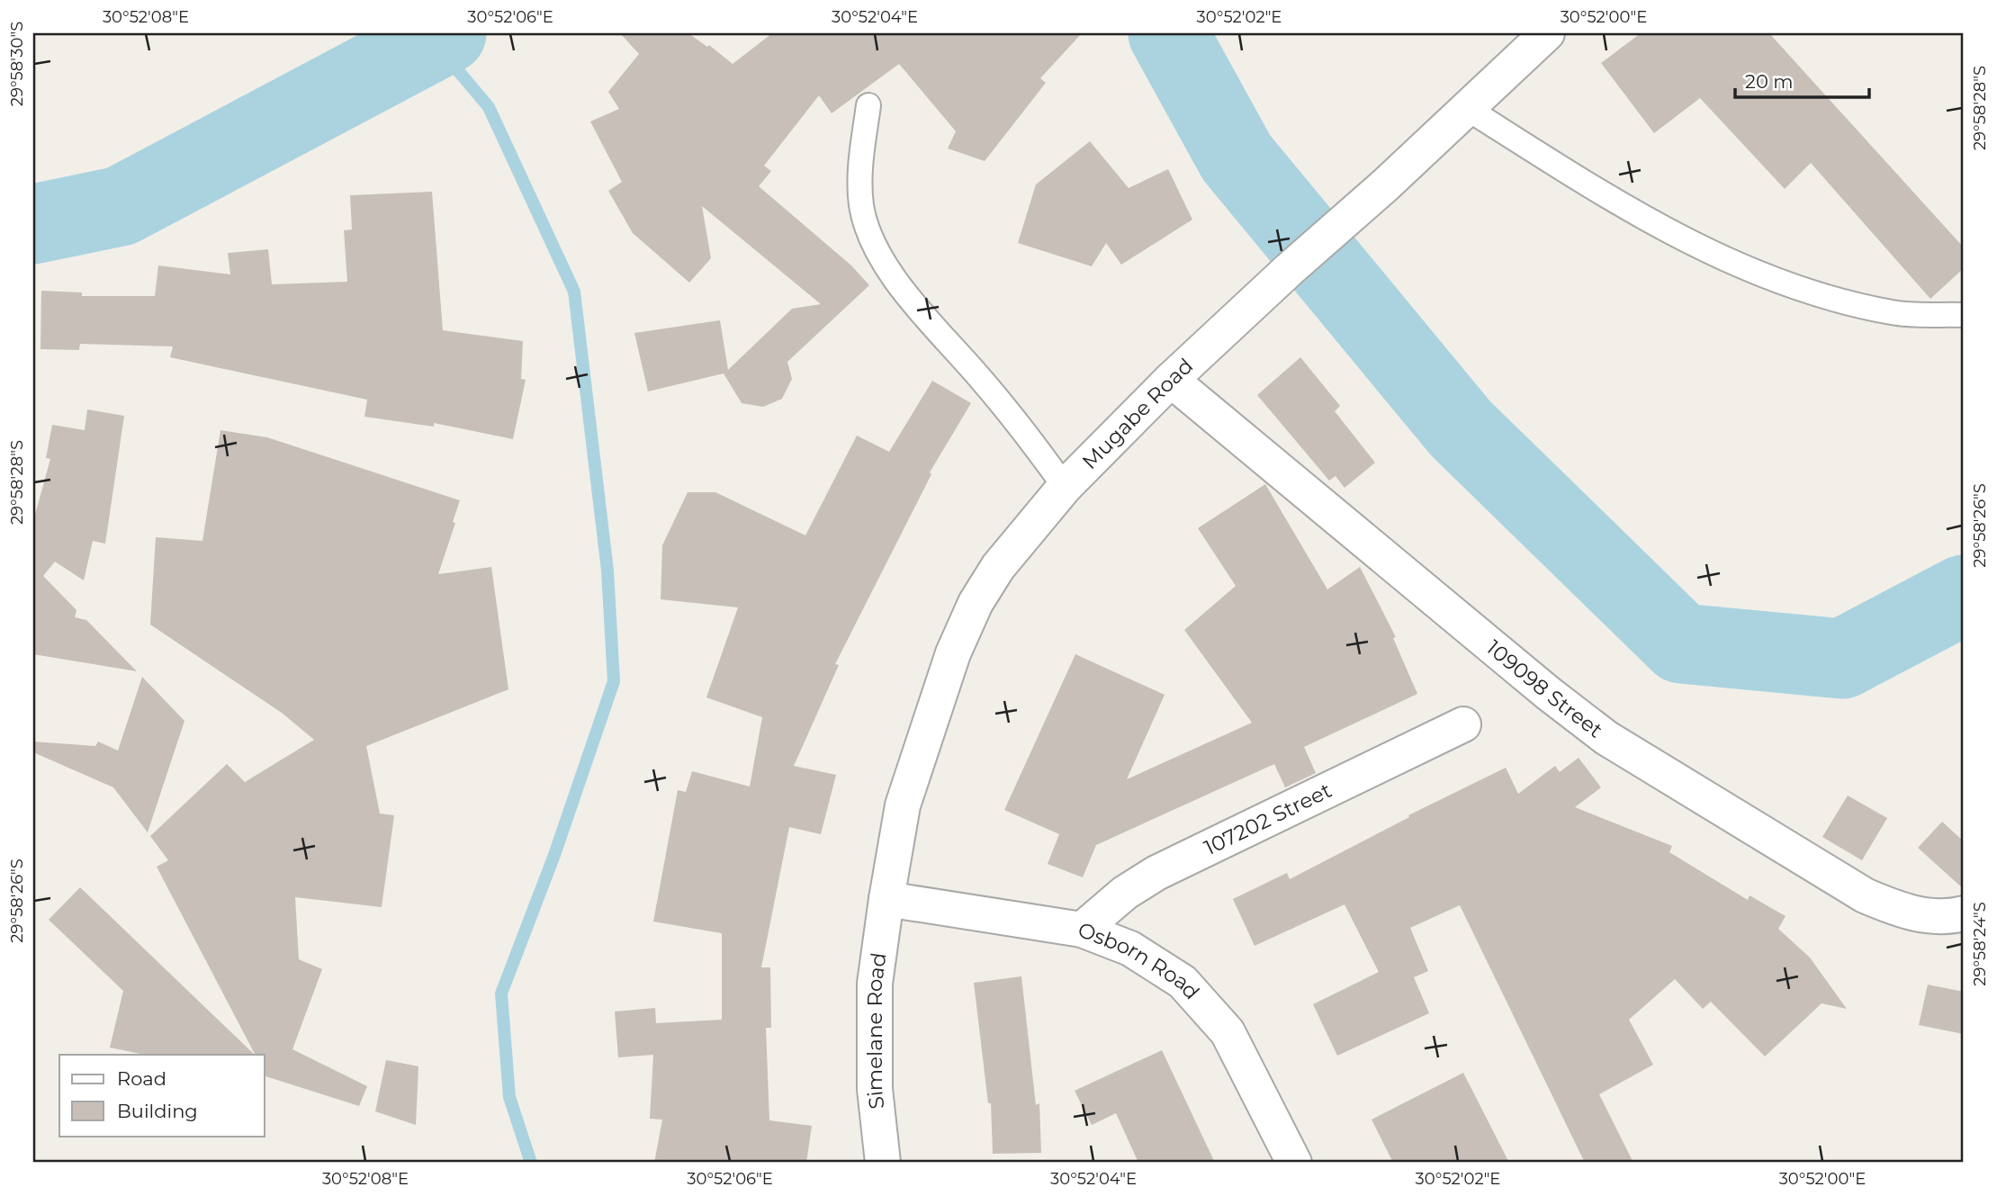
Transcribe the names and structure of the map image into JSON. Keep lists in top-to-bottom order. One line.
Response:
{"streets":{"street":["Mugabe Road","109098 Street","107202 Street","Osborn Road","Simelane Road"]},"crossings":[["Mugabe Road","109098 Street"],["Mugabe Road","Osborn Road"],["Mugabe Road","Simelane Road"],["107202 Street","Osborn Road"],["Osborn Road","Simelane Road"]],"legend":["Road","Building"],"scale_bar":"20 m","coordinates":["30°52'08\"E","30°52'06\"E","30°52'04\"E","30°52'02\"E","30°52'00\"E","29°58'30\"S","29°58'28\"S","29°58'26\"S","29°58'24\"S"]}
